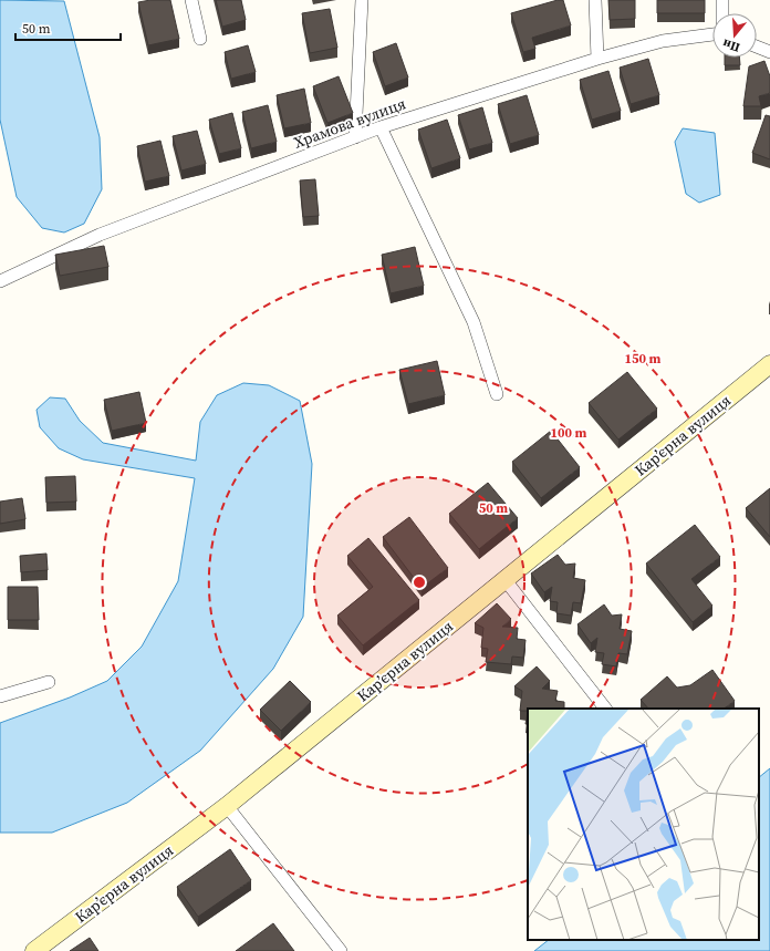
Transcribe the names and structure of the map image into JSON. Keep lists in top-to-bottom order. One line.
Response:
{"streets":{"street":["Храмова вулиця","Карʼєрна вулиця"]},"scale_bar":"50 m","north":"bottom","rings":["150 m","100 m","50 m"]}
